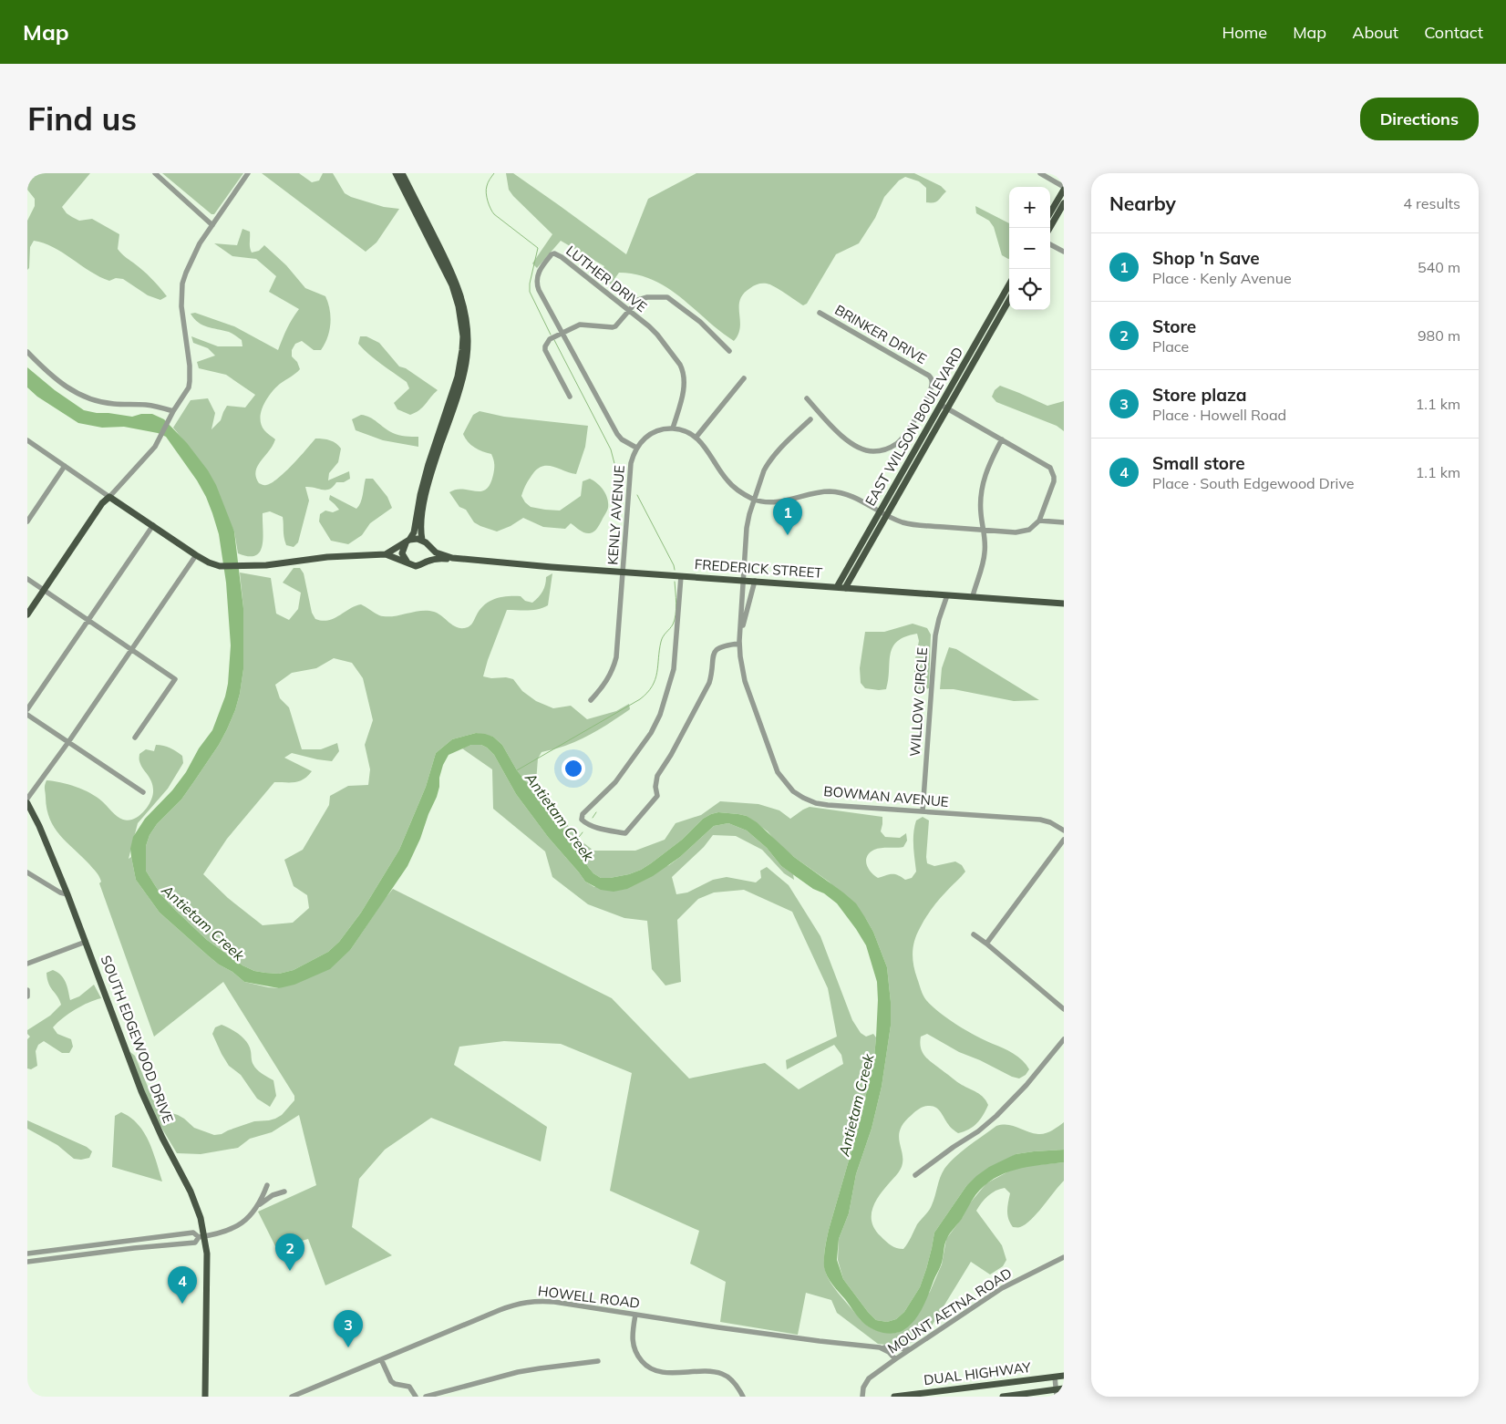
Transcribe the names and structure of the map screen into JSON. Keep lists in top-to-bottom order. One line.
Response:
{"streets":{"main road":["EAST WILSON BOULEVARD","FREDERICK STREET","SOUTH EDGEWOOD DRIVE","DUAL HIGHWAY"],"street":["LUTHER DRIVE","BRINKER DRIVE","KENLY AVENUE","WILLOW CIRCLE","BOWMAN AVENUE","HOWELL ROAD","MOUNT AETNA ROAD"]},"crossings":[["LUTHER DRIVE","KENLY AVENUE"],["EAST WILSON BOULEVARD","FREDERICK STREET"],["KENLY AVENUE","FREDERICK STREET"],["FREDERICK STREET","WILLOW CIRCLE"],["FREDERICK STREET","BOWMAN AVENUE"],["WILLOW CIRCLE","BOWMAN AVENUE"],["HOWELL ROAD","MOUNT AETNA ROAD"]],"water":["Antietam Creek"],"page":{"header":"Map","nav":["Home","Map","About","Contact"],"buttons":"Directions","title":"Find us","heading":["Nearby","4 results"],"map_buttons":["+","−"],"list":[{"mark":"1","name":"Shop 'n Save","note":"Place · Kenly Avenue","value":"540 m"},{"mark":"2","name":"Store","note":"Place","value":"980 m"},{"mark":"3","name":"Store plaza","note":"Place · Howell Road","value":"1.1 km"},{"mark":"4","name":"Small store","note":"Place · South Edgewood Drive","value":"1.1 km"}],"pins":["1","2","4","3"]}}
